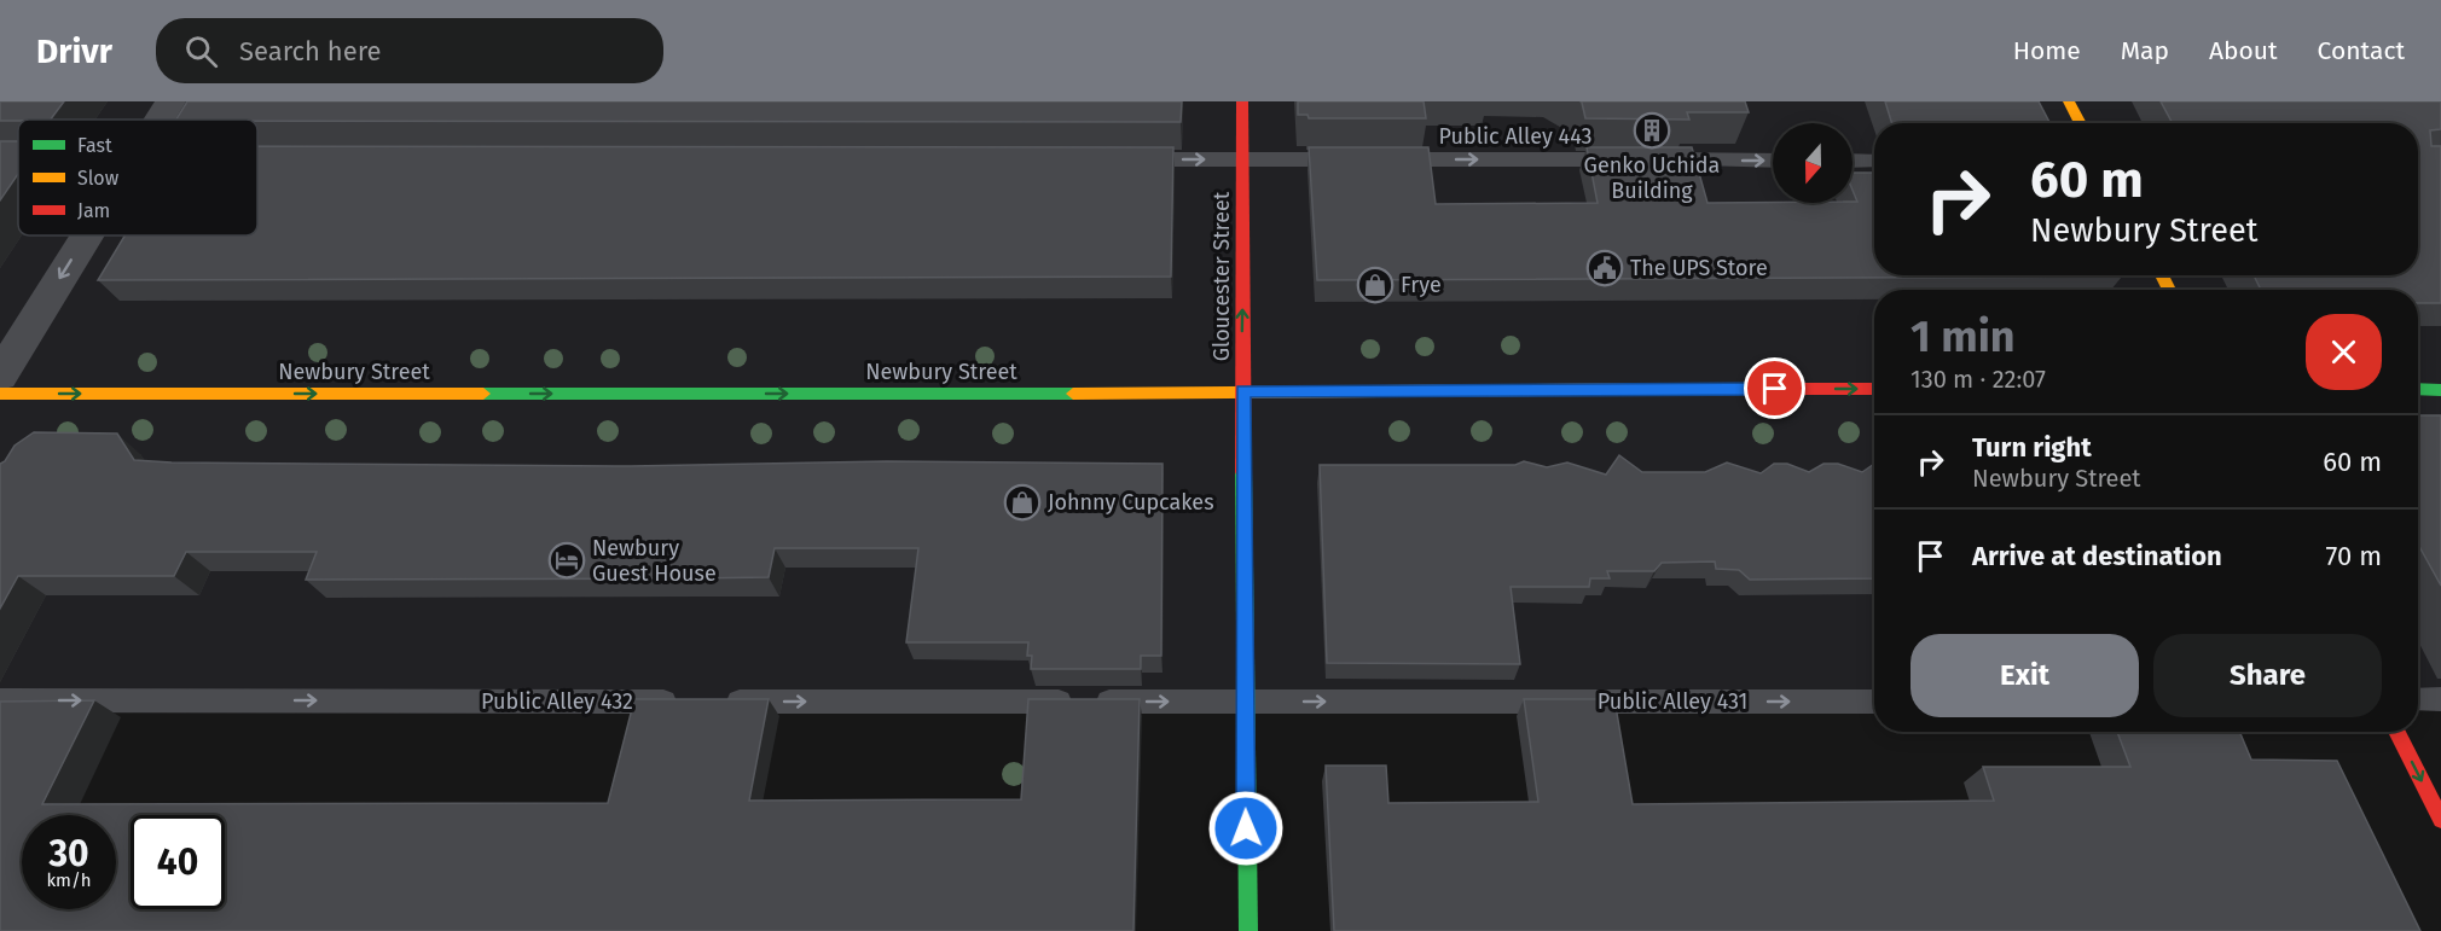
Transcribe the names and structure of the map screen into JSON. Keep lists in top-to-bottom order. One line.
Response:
{"streets":{"main road":["Gloucester Street","Newbury Street"],"lane":["Public Alley 443","Public Alley 432","Public Alley 431"]},"crossings":[["Public Alley 443","Gloucester Street"],["Gloucester Street","Newbury Street"],["Gloucester Street","Public Alley 431"]],"one_way":["Public Alley 443","Newbury Street","Public Alley 432","Public Alley 431"],"places":{"building":["Genko Uchida Building"],"public building":["The UPS Store"],"shop":["Frye","Johnny Cupcakes"],"hotel":["Newbury Guest House"]},"legend":["Fast","Slow","Jam"],"north":"bottom","page":{"header":"Drivr","search":"Search here","nav":["Home","Map","About","Contact"],"turn":["60 m","Newbury Street"],"heading":["1 min","130 m · 22:07"],"list":[{"name":"Turn right","note":"Newbury Street","value":"60 m"},{"name":"Arrive at destination","value":"70 m"}],"buttons":["Exit","Share"],"speed":"30 km/h","limit":"40"}}
